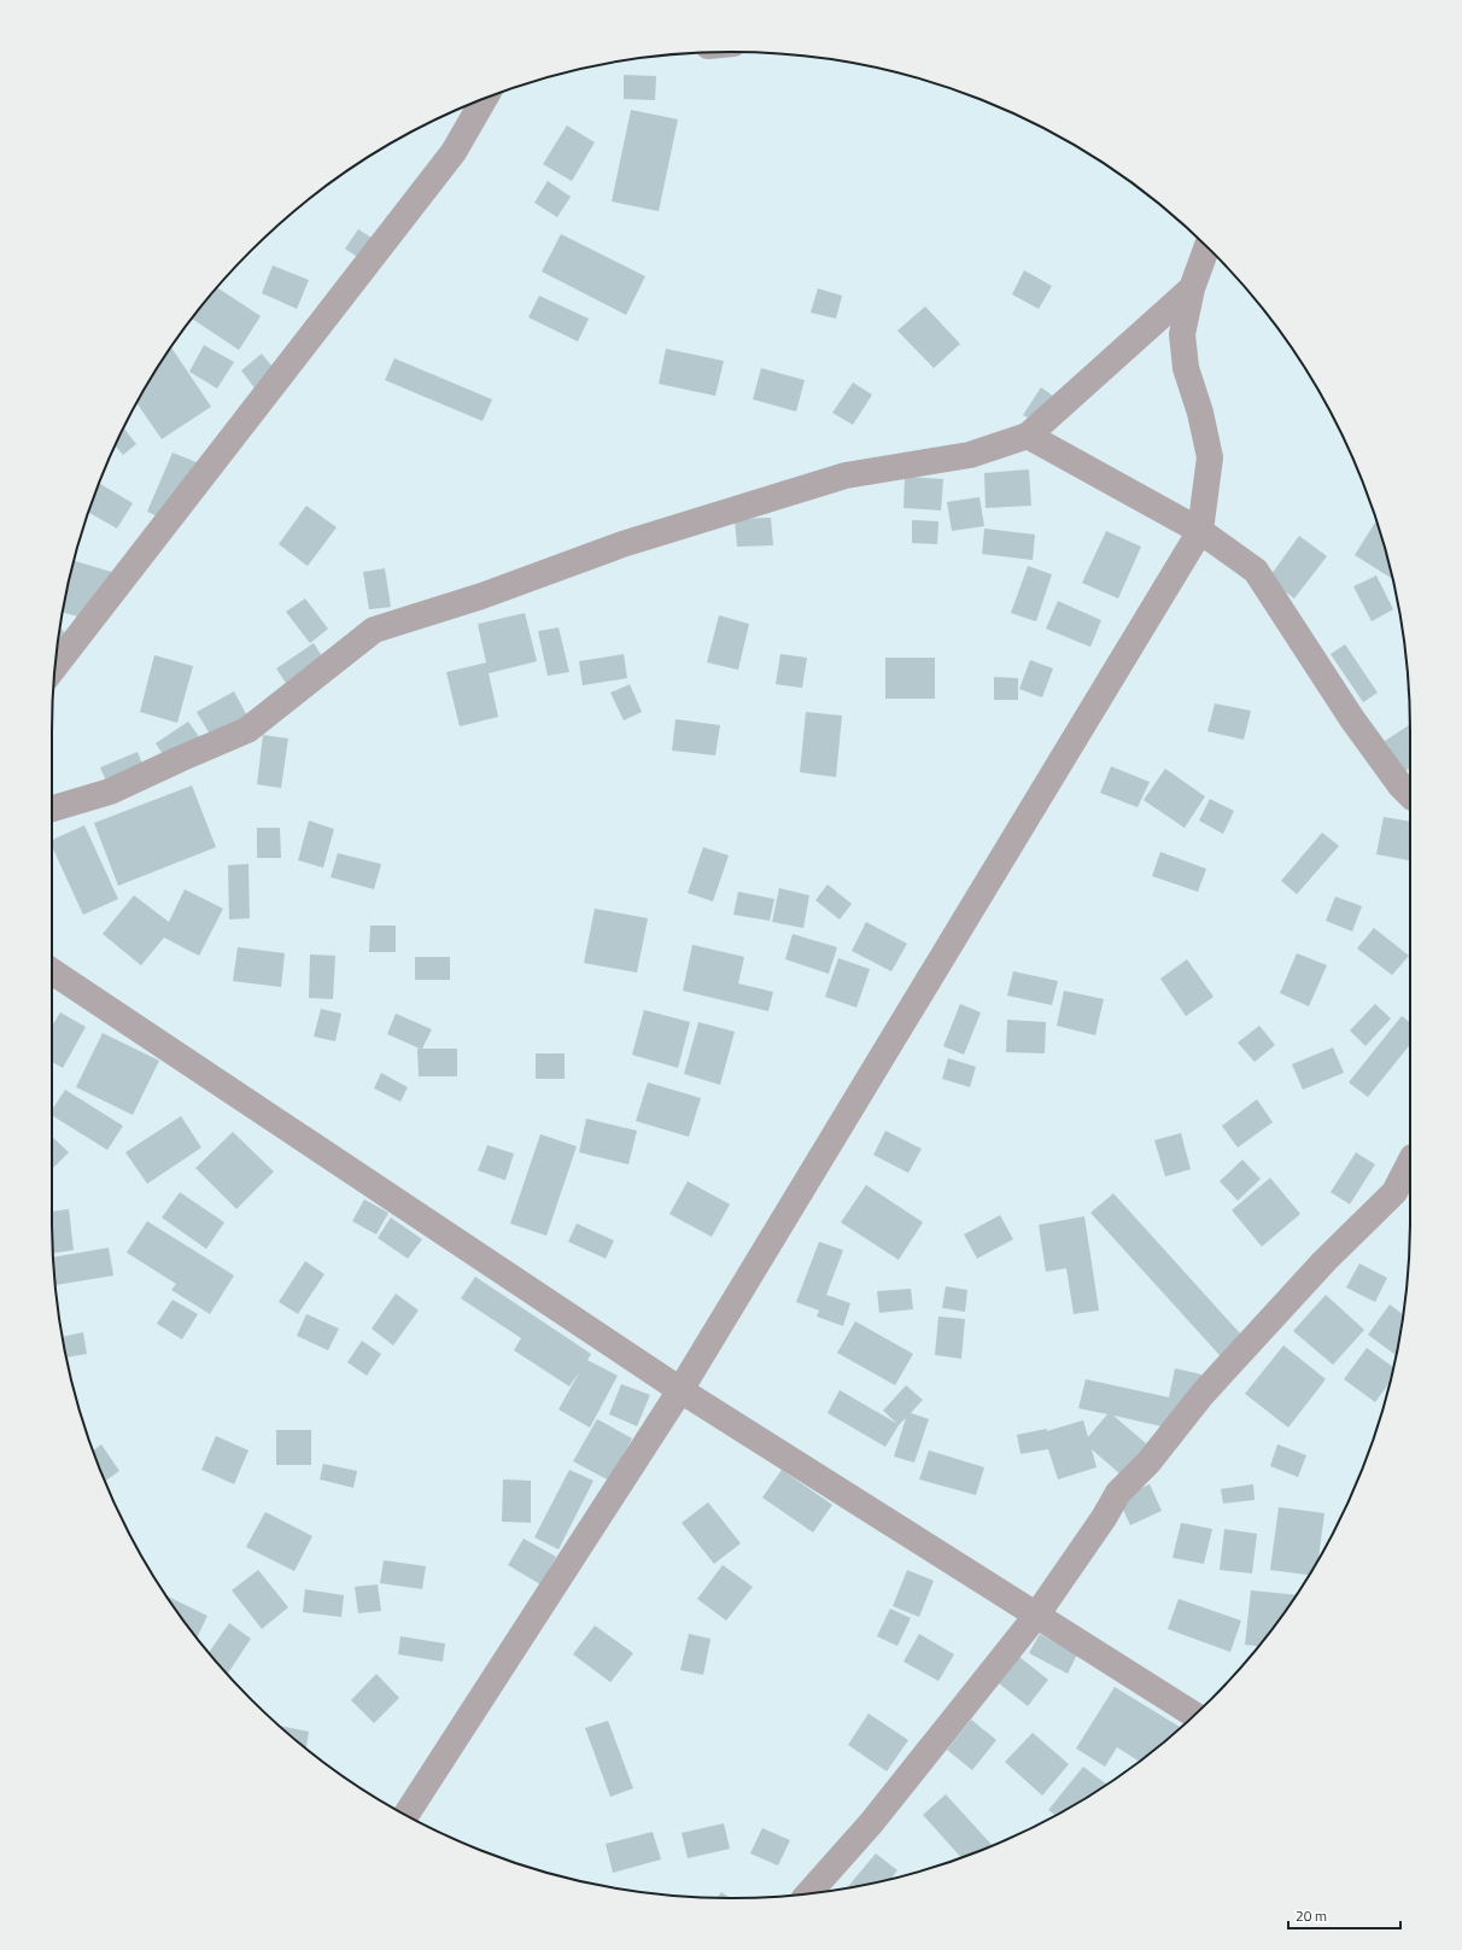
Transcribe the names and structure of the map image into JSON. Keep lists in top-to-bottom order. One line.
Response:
{"scale_bar":"20 m"}
